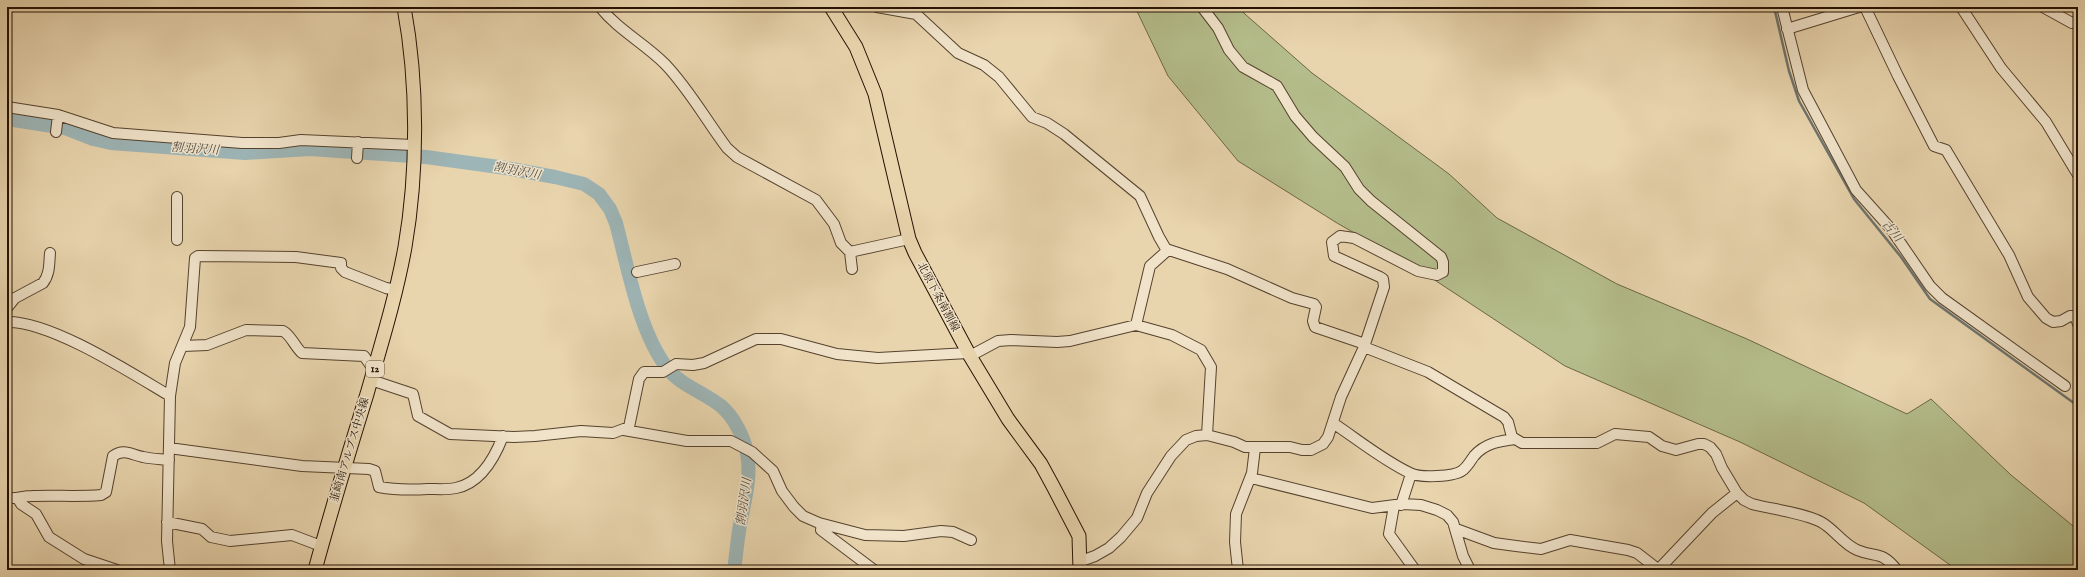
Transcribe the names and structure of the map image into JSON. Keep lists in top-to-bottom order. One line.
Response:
{"streets":{"main road":["北原下条南割線","12","韮崎南アルプス中央線"]},"water":["割羽沢川","古川"]}
